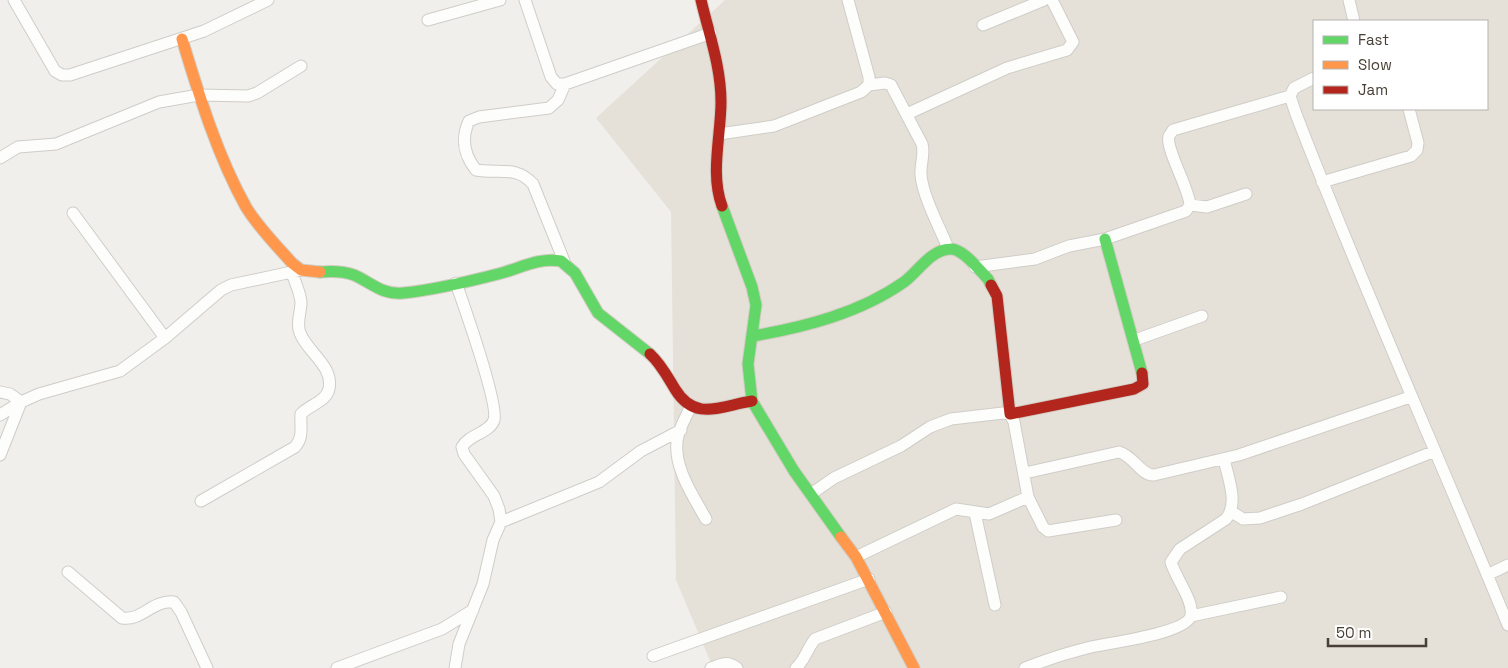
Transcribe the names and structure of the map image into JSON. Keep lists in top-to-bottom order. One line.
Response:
{"legend":["Fast","Slow","Jam"],"scale_bar":"50 m"}
